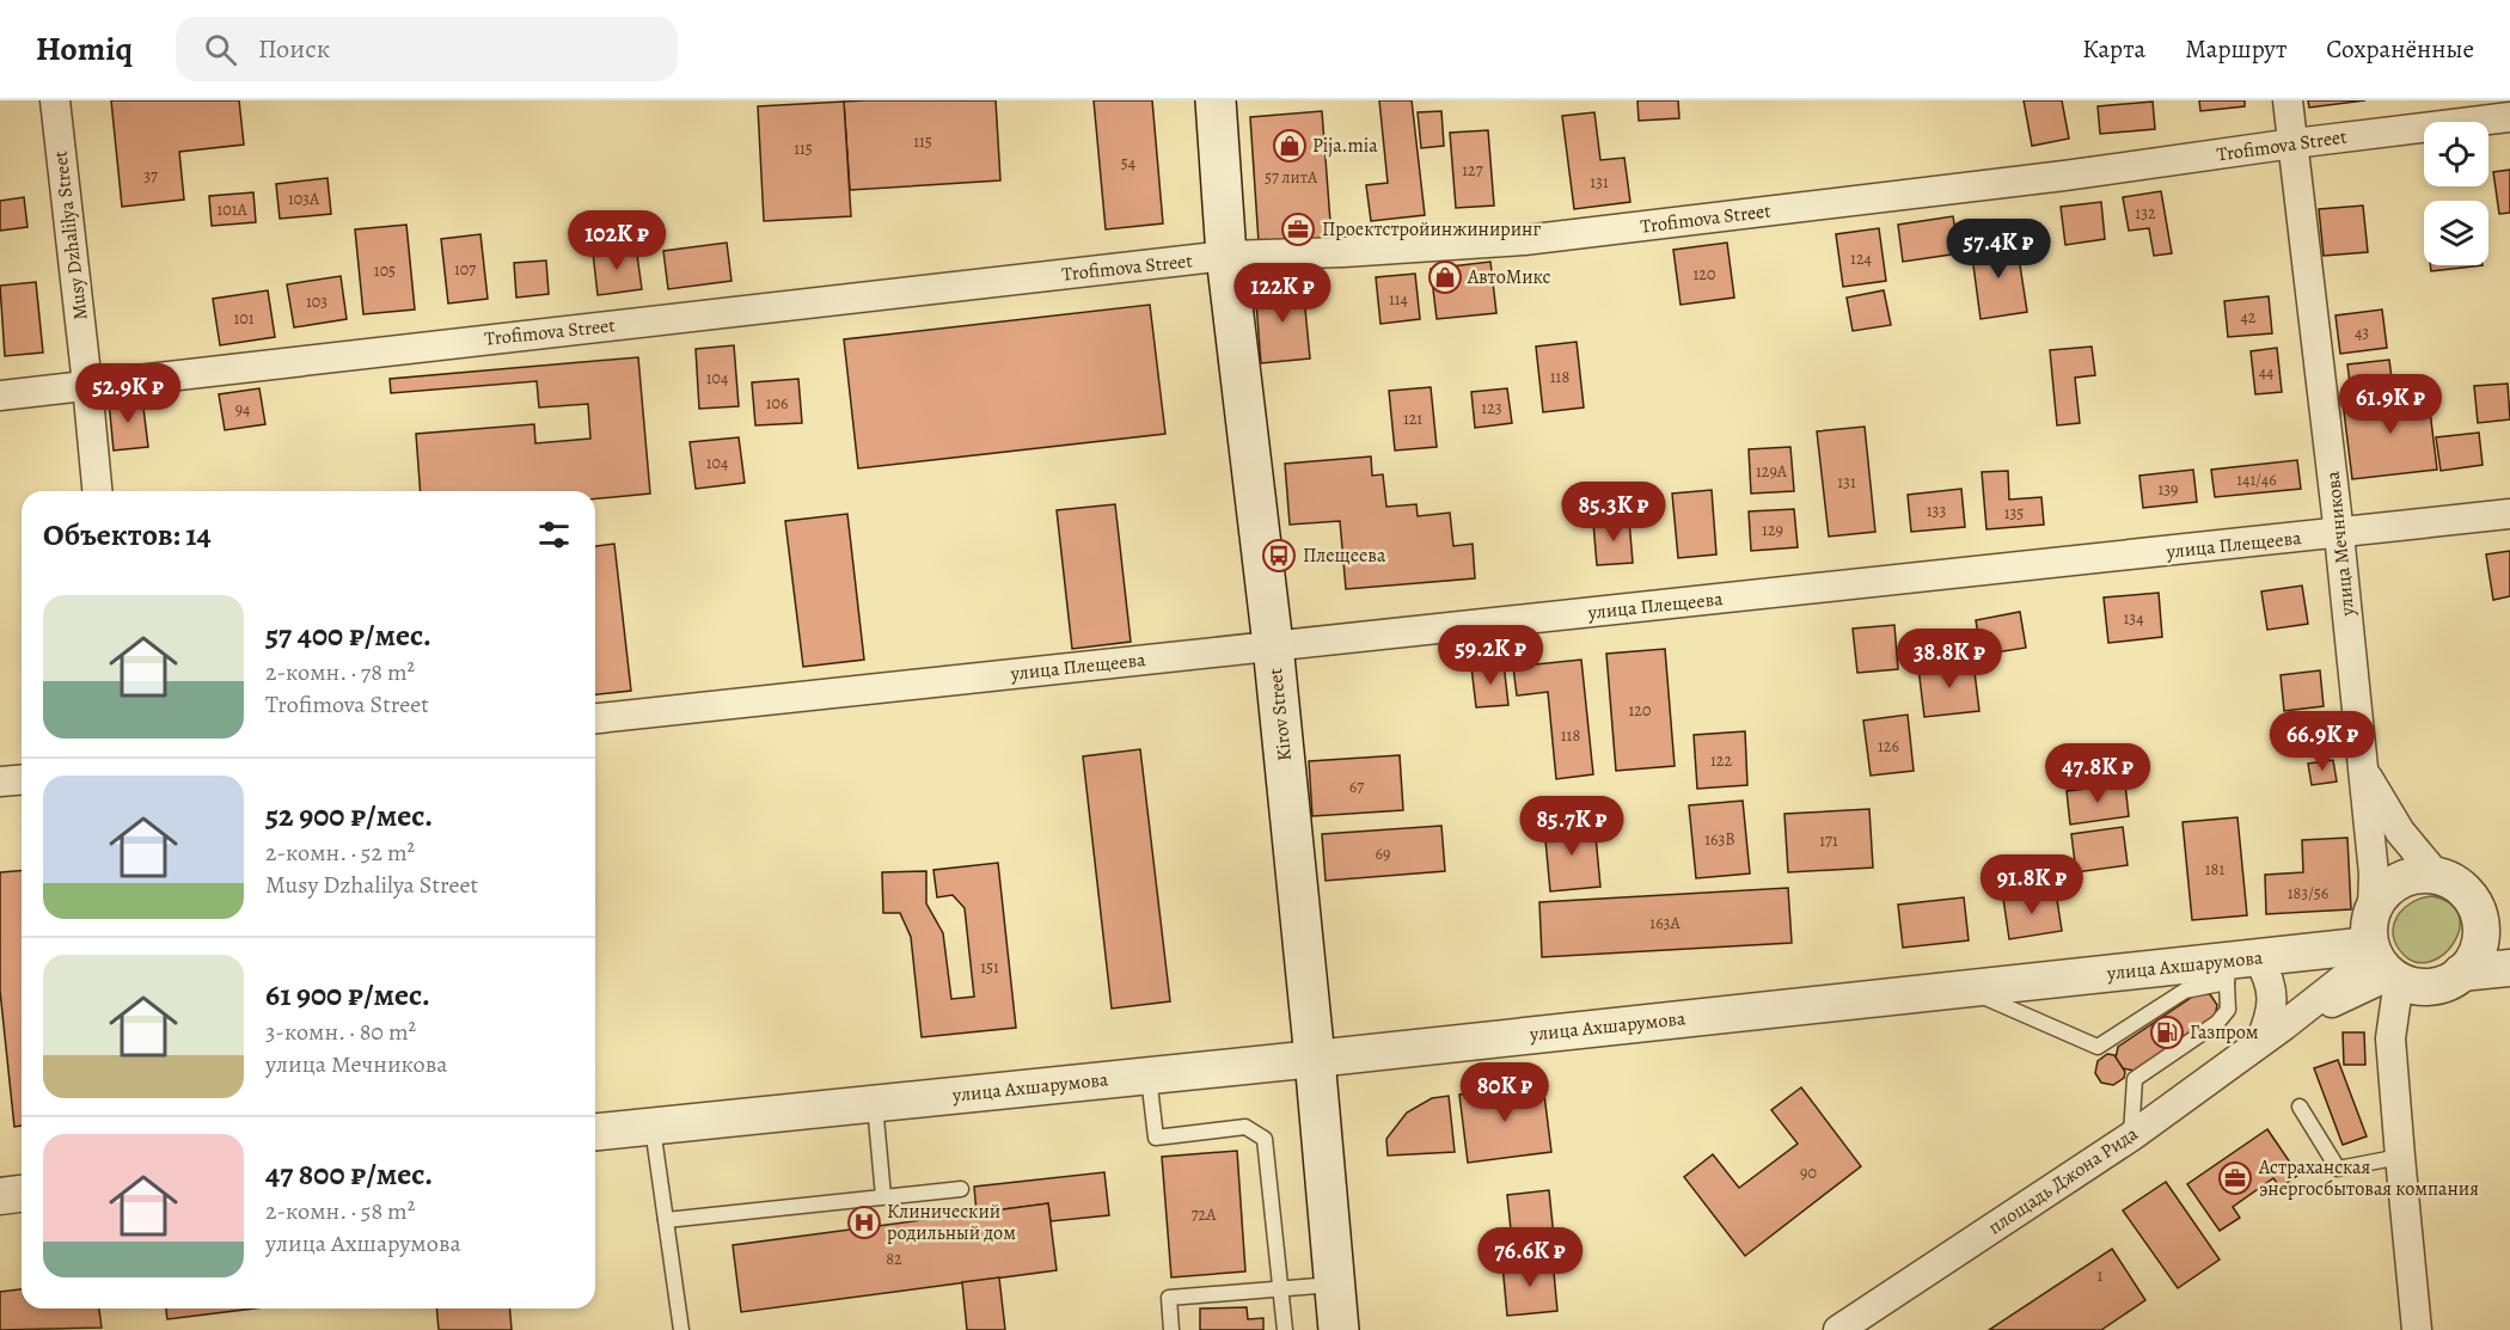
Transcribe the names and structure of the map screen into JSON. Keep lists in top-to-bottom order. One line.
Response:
{"streets":{"main road":["Kirov Street"],"street":["Trofimova Street","Musy Dzhalilya Street","улица Мечникова","улица Плещеева","улица Ахшарумова","площадь Джона Рида"]},"crossings":[["Trofimova Street","Musy Dzhalilya Street"],["Trofimova Street","улица Мечникова"],["Trofimova Street","Kirov Street"],["улица Мечникова","улица Плещеева"],["улица Мечникова","улица Ахшарумова"],["улица Мечникова","площадь Джона Рида"],["улица Плещеева","Kirov Street"],["Kirov Street","улица Ахшарумова"],["улица Ахшарумова","площадь Джона Рида"]],"places":{"shop":["Pija.mia","АвтоМикс"],"office":["Проектстройинжиниринг","Астраханская энергосбытовая компания"],"bus stop":["Плещеева"],"fuel station":["Газпром"],"hospital":["Клинический родильный дом"]},"house_numbers":["115","115","54","127","37","57 литА","131","103А","101А","132","124","107","105","120","114","103","42","101","43","44","118","104","106","123","94","121","104","129А","141/46","131","139","133","135","129","134","120","118","126","122","67","163В","171","69","181","183/56","163А","151","90","72А","82","1"],"page":{"header":"Homiq","search":"Поиск","nav":["Карта","Маршрут","Сохранённые"],"price":["102K ₽","57.4K ₽","122K ₽","52.9K ₽","61.9K ₽","85.3K ₽","59.2K ₽","38.8K ₽","66.9K ₽","47.8K ₽","85.7K ₽","91.8K ₽","80K ₽","76.6K ₽"],"heading":"Объектов: 14","list":[{"name":"57 400 ₽/мес.","note":"2-комн. · 78 m² · Trofimova Street"},{"name":"52 900 ₽/мес.","note":"2-комн. · 52 m² · Musy Dzhalilya Street"},{"name":"61 900 ₽/мес.","note":"3-комн. · 80 m² · улица Мечникова"},{"name":"47 800 ₽/мес.","note":"2-комн. · 58 m² · улица Ахшарумова"}]}}
